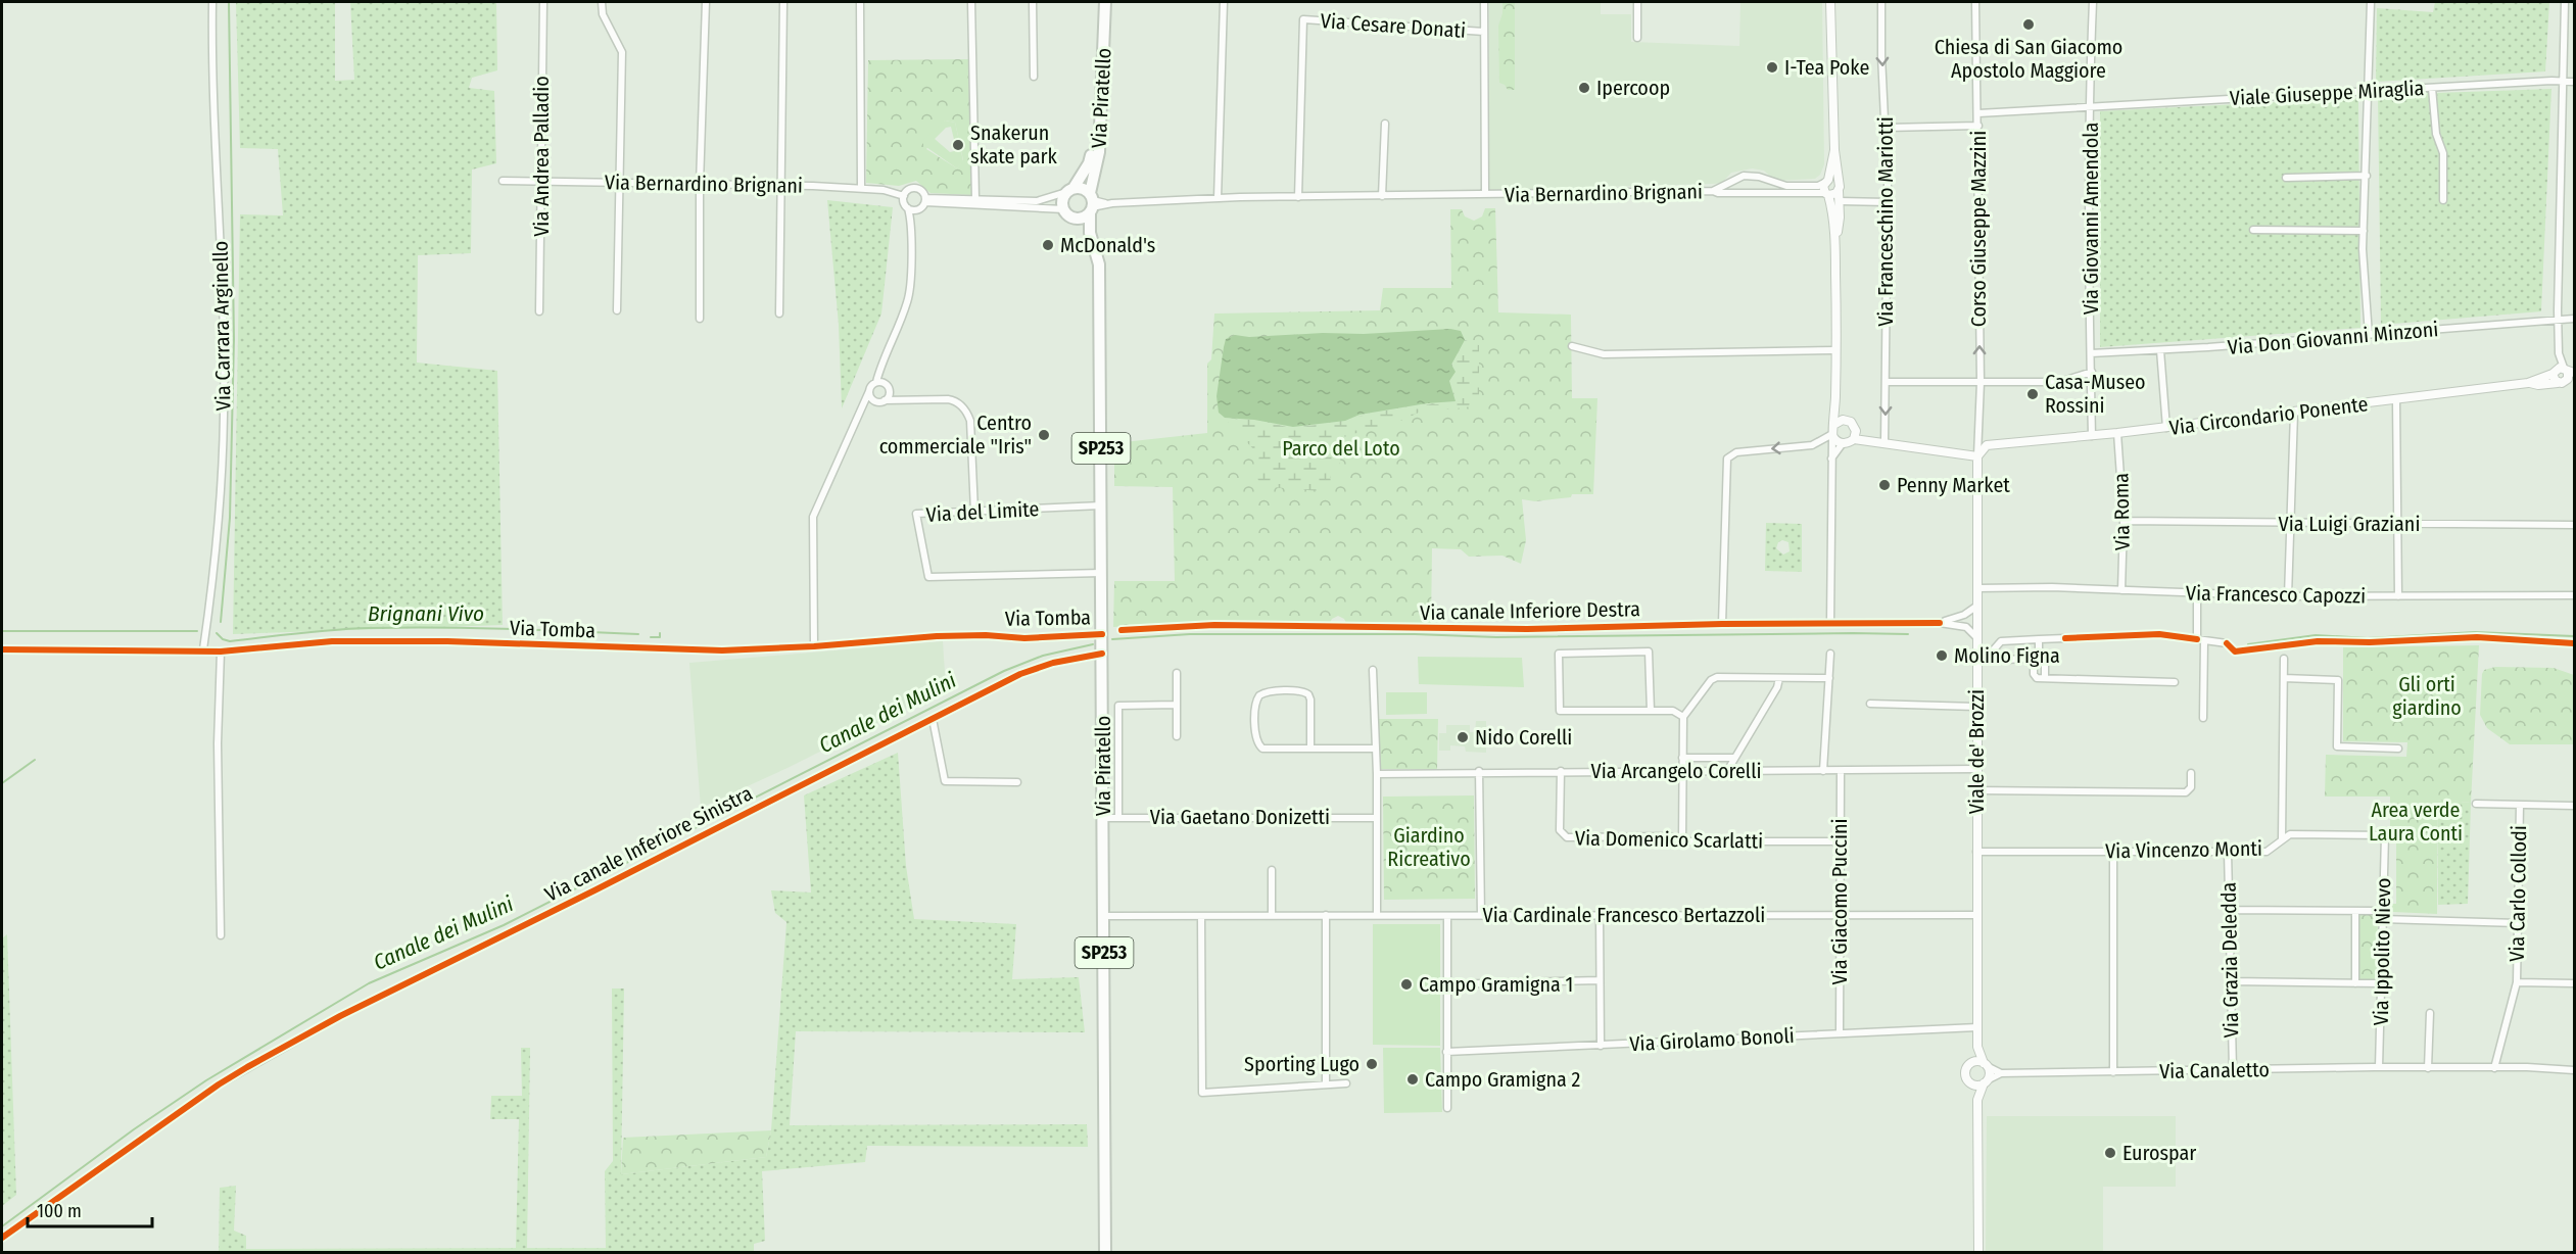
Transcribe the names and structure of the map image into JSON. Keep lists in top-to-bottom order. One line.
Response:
{"streets":{"main road":["Via Piratello","SP253"],"street":["Via Cesare Donati","Viale Giuseppe Miraglia","Via Andrea Palladio","Via Bernardino Brignani","Via Giovanni Amendola","Via Franceschino Mariotti","Corso Giuseppe Mazzini","Via Carrara Arginello","Via Don Giovanni Minzoni","Via Circondario Ponente","Via del Limite","Via Roma","Via Luigi Graziani","Via Francesco Capozzi","Via canale Inferiore Destra","Via Tomba","Viale de' Brozzi","Via Arcangelo Corelli","Via Gaetano Donizetti","Via Domenico Scarlatti","Via canale Inferiore Sinistra","Via Vincenzo Monti","Via Carlo Collodi","Via Giacomo Puccini","Via Cardinale Francesco Bertazzoli","Via Ippolito Nievo","Via Grazia Deledda","Via Girolamo Bonoli","Via Canaletto"]},"crossings":[["Via Cesare Donati","Via Bernardino Brignani"],["Viale Giuseppe Miraglia","Via Giovanni Amendola"],["Viale Giuseppe Miraglia","Corso Giuseppe Mazzini"],["Via Piratello","Via Bernardino Brignani"],["Via Piratello","Via del Limite"],["Via Piratello","Via Tomba"],["Via Piratello","Via Gaetano Donizetti"],["Via Piratello","Via canale Inferiore Sinistra"],["Via Piratello","Via Cardinale Francesco Bertazzoli"],["Via Andrea Palladio","Via Bernardino Brignani"],["Via Giovanni Amendola","Via Don Giovanni Minzoni"],["Via Giovanni Amendola","Via Circondario Ponente"],["Corso Giuseppe Mazzini","Via Circondario Ponente"],["Corso Giuseppe Mazzini","Viale de' Brozzi"],["Via Carrara Arginello","Via Tomba"],["Via Circondario Ponente","Via Roma"],["Via Circondario Ponente","Viale de' Brozzi"],["Via Roma","Via Luigi Graziani"],["Via Roma","Via Francesco Capozzi"],["Via Francesco Capozzi","Viale de' Brozzi"],["Via canale Inferiore Destra","Viale de' Brozzi"],["Viale de' Brozzi","Via Arcangelo Corelli"],["Viale de' Brozzi","Via Vincenzo Monti"],["Viale de' Brozzi","Via Cardinale Francesco Bertazzoli"],["Viale de' Brozzi","Via Girolamo Bonoli"],["Viale de' Brozzi","Via Canaletto"],["Via Arcangelo Corelli","Via Domenico Scarlatti"],["Via Arcangelo Corelli","Via Giacomo Puccini"],["Via Domenico Scarlatti","Via Giacomo Puccini"],["Via Vincenzo Monti","Via Ippolito Nievo"],["Via Vincenzo Monti","Via Grazia Deledda"],["Via Carlo Collodi","Via Canaletto"],["Via Giacomo Puccini","Via Cardinale Francesco Bertazzoli"],["Via Giacomo Puccini","Via Girolamo Bonoli"],["Via Ippolito Nievo","Via Canaletto"],["Via Grazia Deledda","Via Canaletto"]],"one_way":["Corso Giuseppe Mazzini"],"water":["Brignani Vivo","Canale dei Mulini"],"parks":["Parco del Loto","Gli orti giardino","Area verde Laura Conti","Giardino Ricreativo"],"places":["Chiesa di San Giacomo Apostolo Maggiore","I-Tea Poke","Ipercoop","Snakerun skate park","McDonald's","Casa-Museo Rossini","Centro commerciale \"Iris\"","Penny Market","Molino Figna","Nido Corelli","Campo Gramigna 1","Sporting Lugo","Campo Gramigna 2","Eurospar"],"scale_bar":"100 m"}
